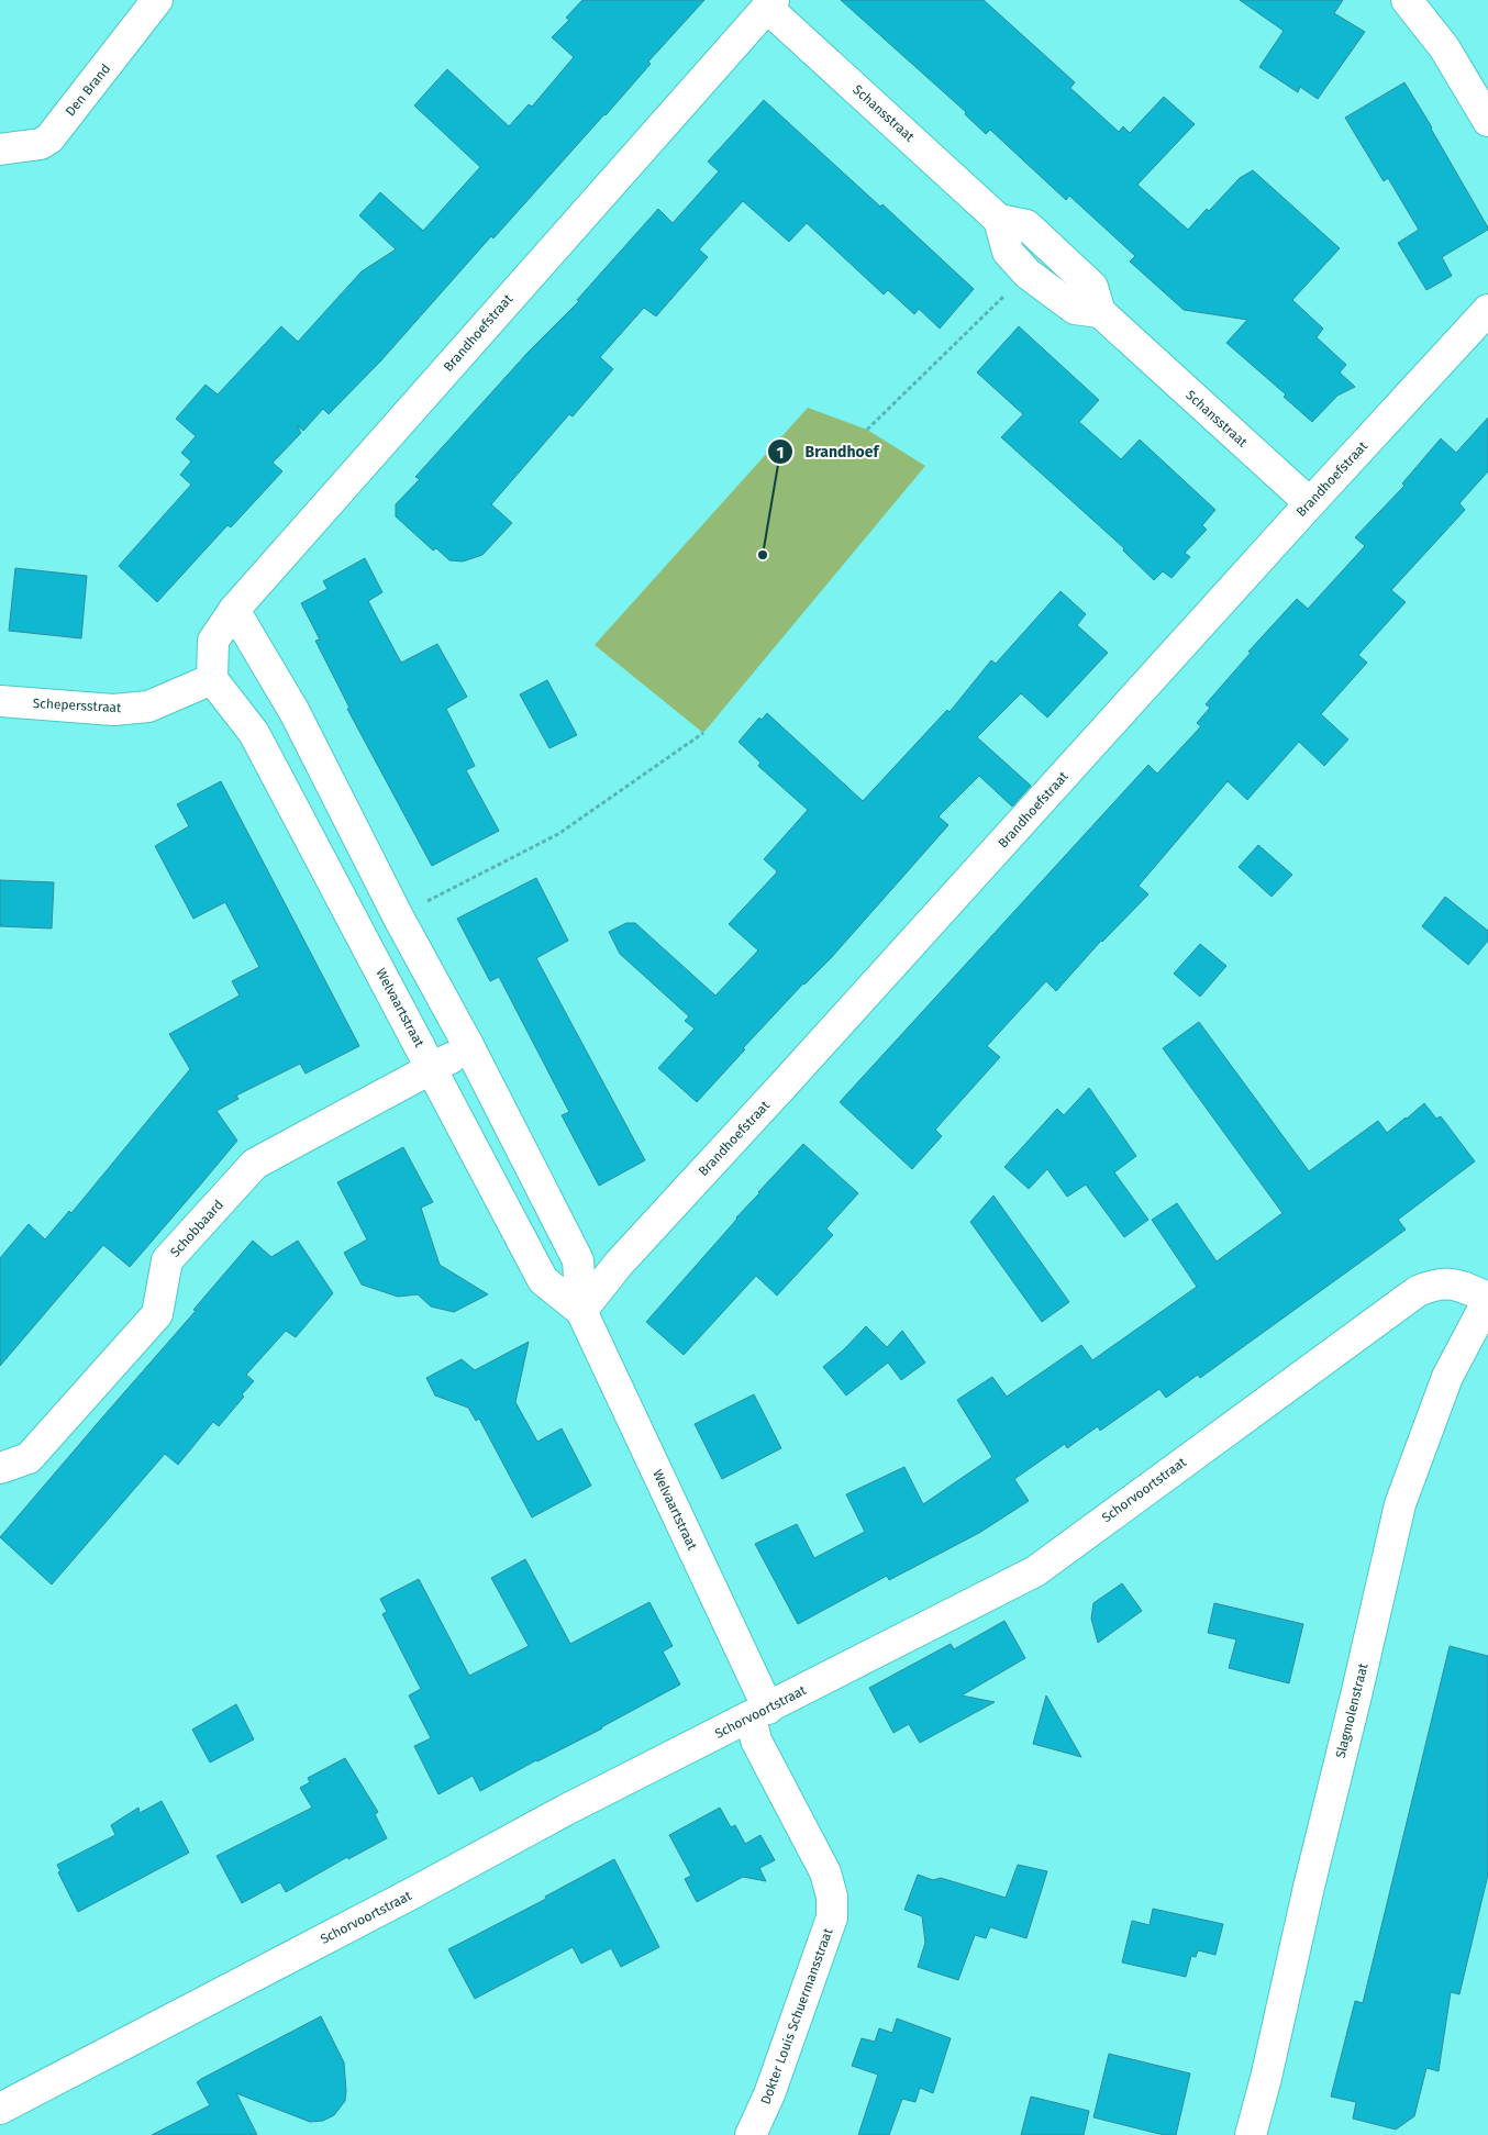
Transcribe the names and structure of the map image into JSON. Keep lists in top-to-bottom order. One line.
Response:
{"streets":{"street":["Den Brand","Schansstraat","Brandhoefstraat","Schepersstraat","Welvaartstraat","Schobbaard","Schorvoortstraat","Slagmolenstraat","Dokter Louis Schuermansstraat"]},"crossings":[["Schansstraat","Brandhoefstraat"],["Brandhoefstraat","Schepersstraat"],["Brandhoefstraat","Welvaartstraat"],["Welvaartstraat","Schobbaard"],["Welvaartstraat","Schorvoortstraat"],["Welvaartstraat","Dokter Louis Schuermansstraat"],["Schorvoortstraat","Slagmolenstraat"],["Schorvoortstraat","Dokter Louis Schuermansstraat"]],"places":["Brandhoef"]}
